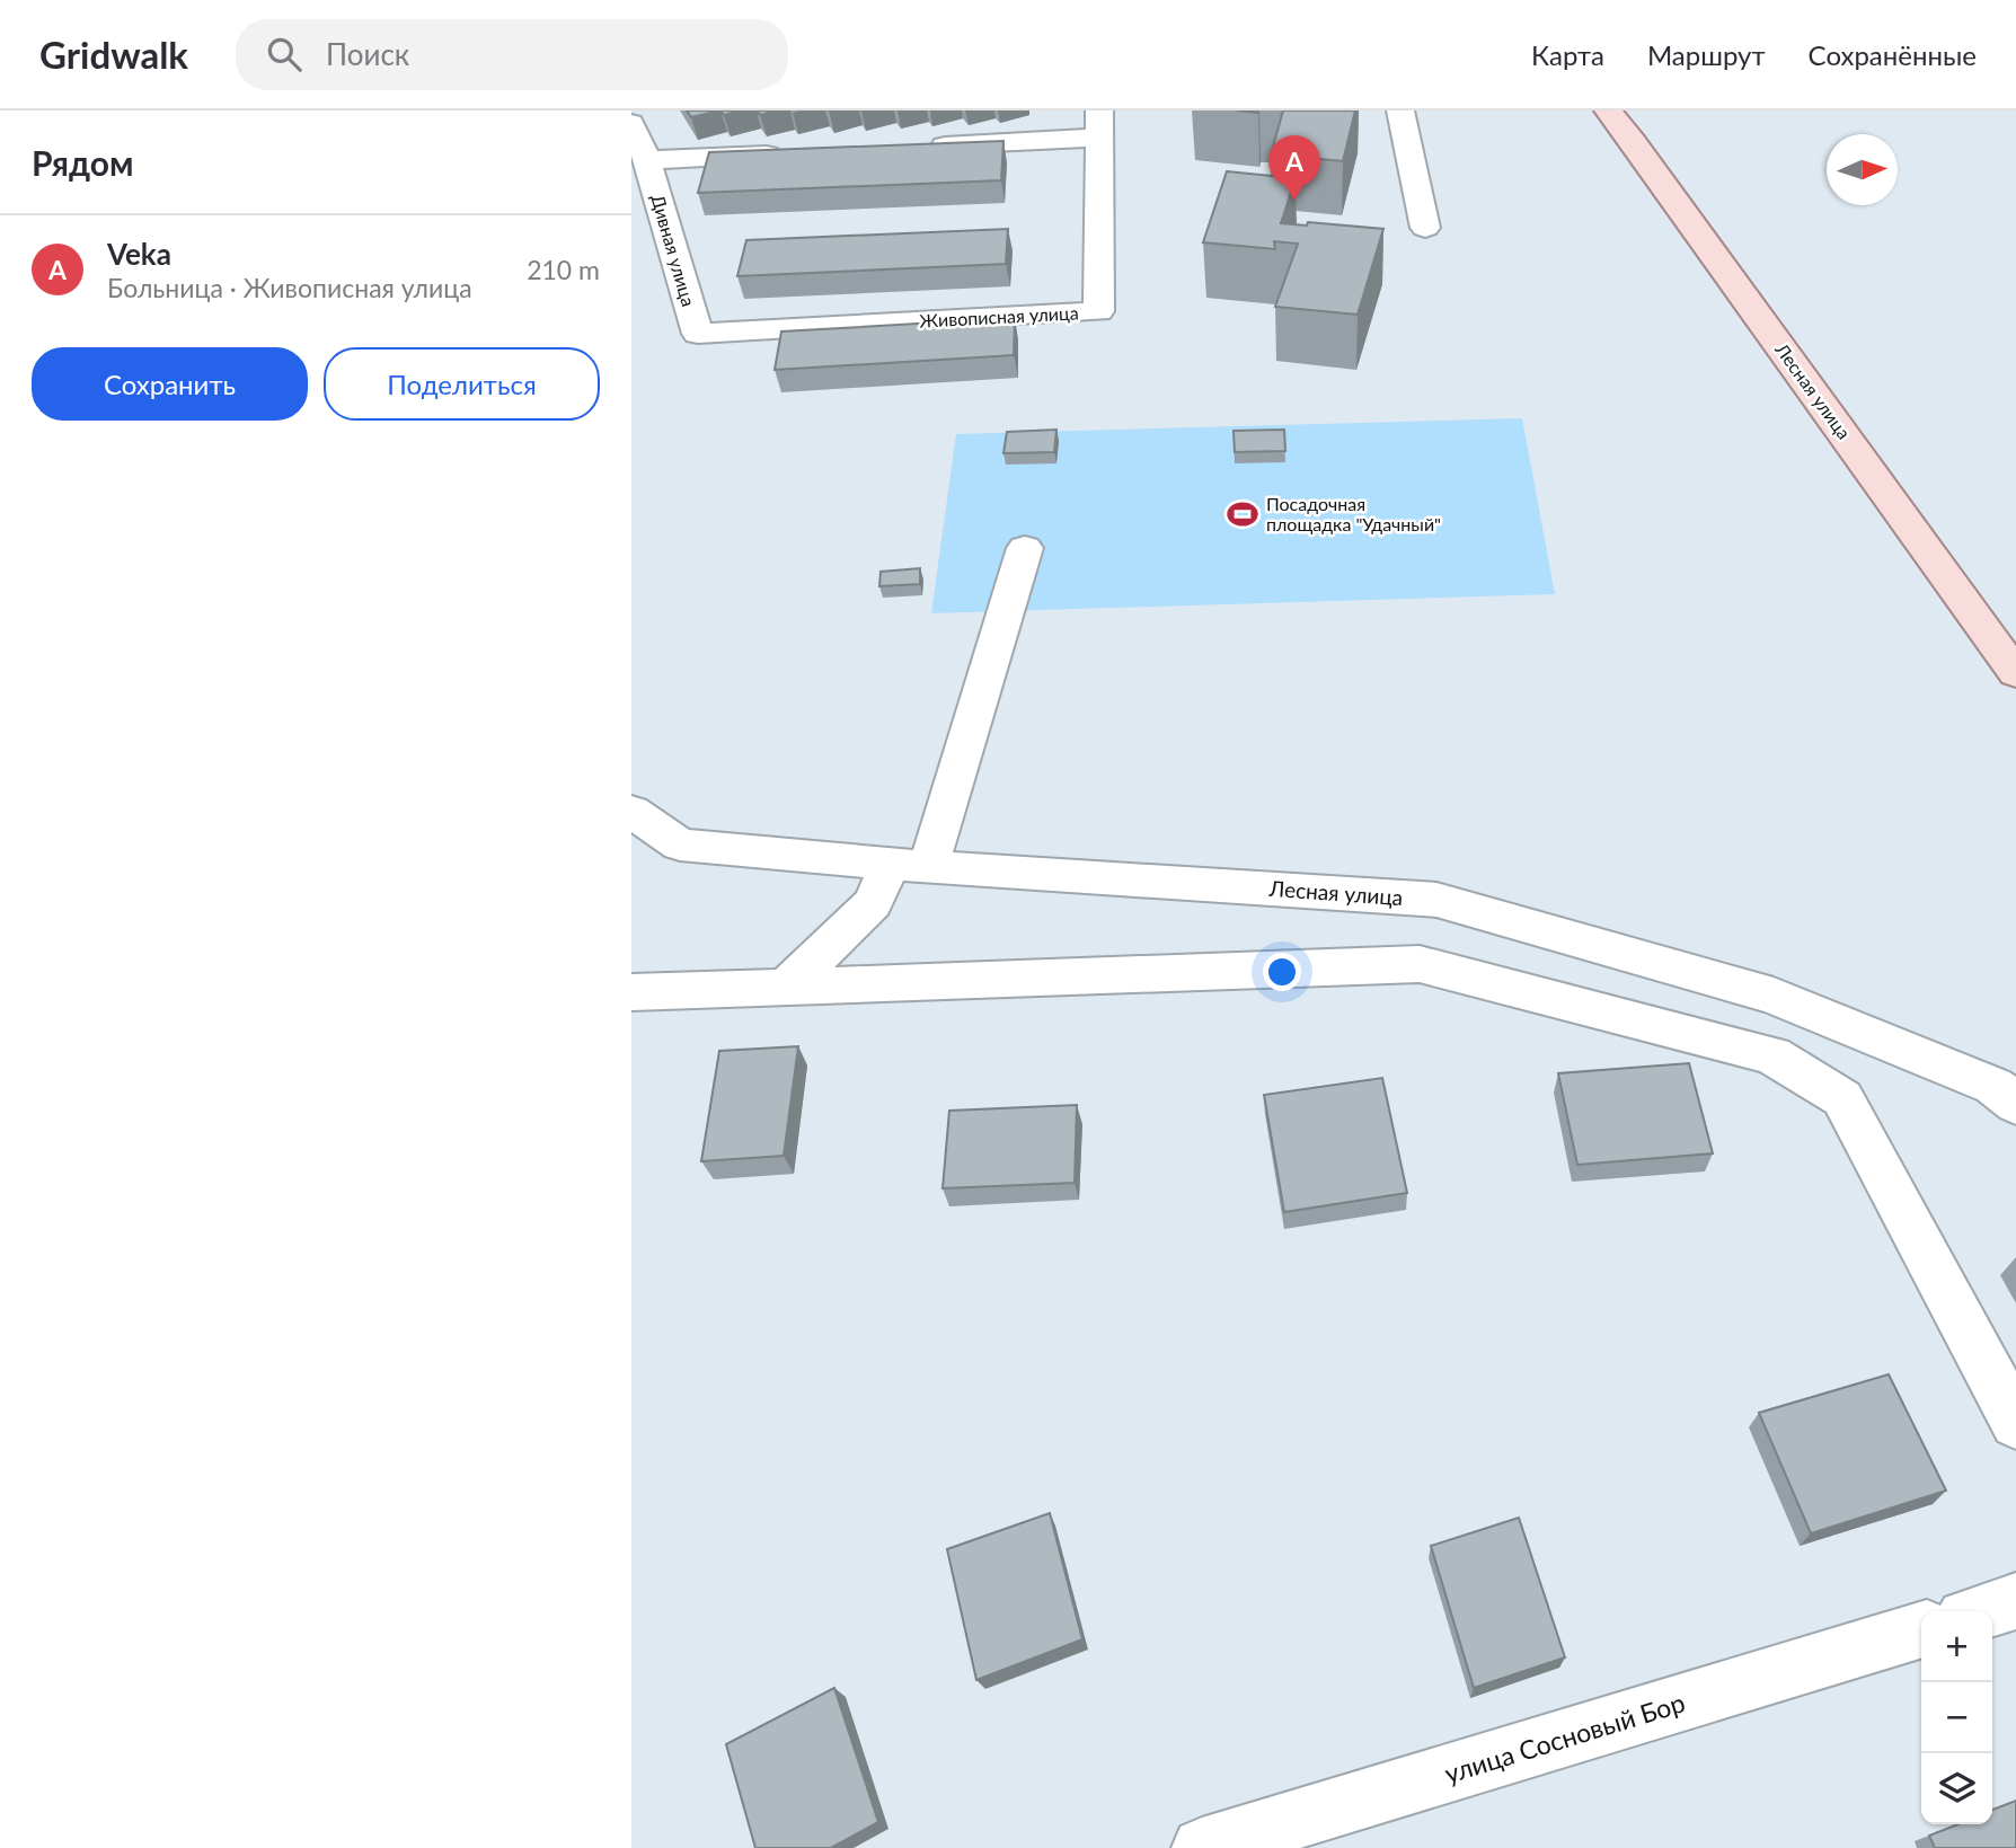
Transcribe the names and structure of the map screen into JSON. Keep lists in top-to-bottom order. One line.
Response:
{"streets":{"main road":["Лесная улица"],"street":["Дивная улица","Живописная улица","улица Сосновый Бор"]},"crossings":[["Дивная улица","Живописная улица"]],"places":{"sports":["Посадочная площадка \"Удачный\""]},"north":"right","page":{"header":"Gridwalk","search":"Поиск","nav":["Карта","Маршрут","Сохранённые"],"heading":"Рядом","pins":"A","list":[{"mark":"A","name":"Veka","note":"Больница · Живописная улица","value":"210 m"}],"buttons":["Сохранить","Поделиться"],"map_buttons":["+","−"]}}
